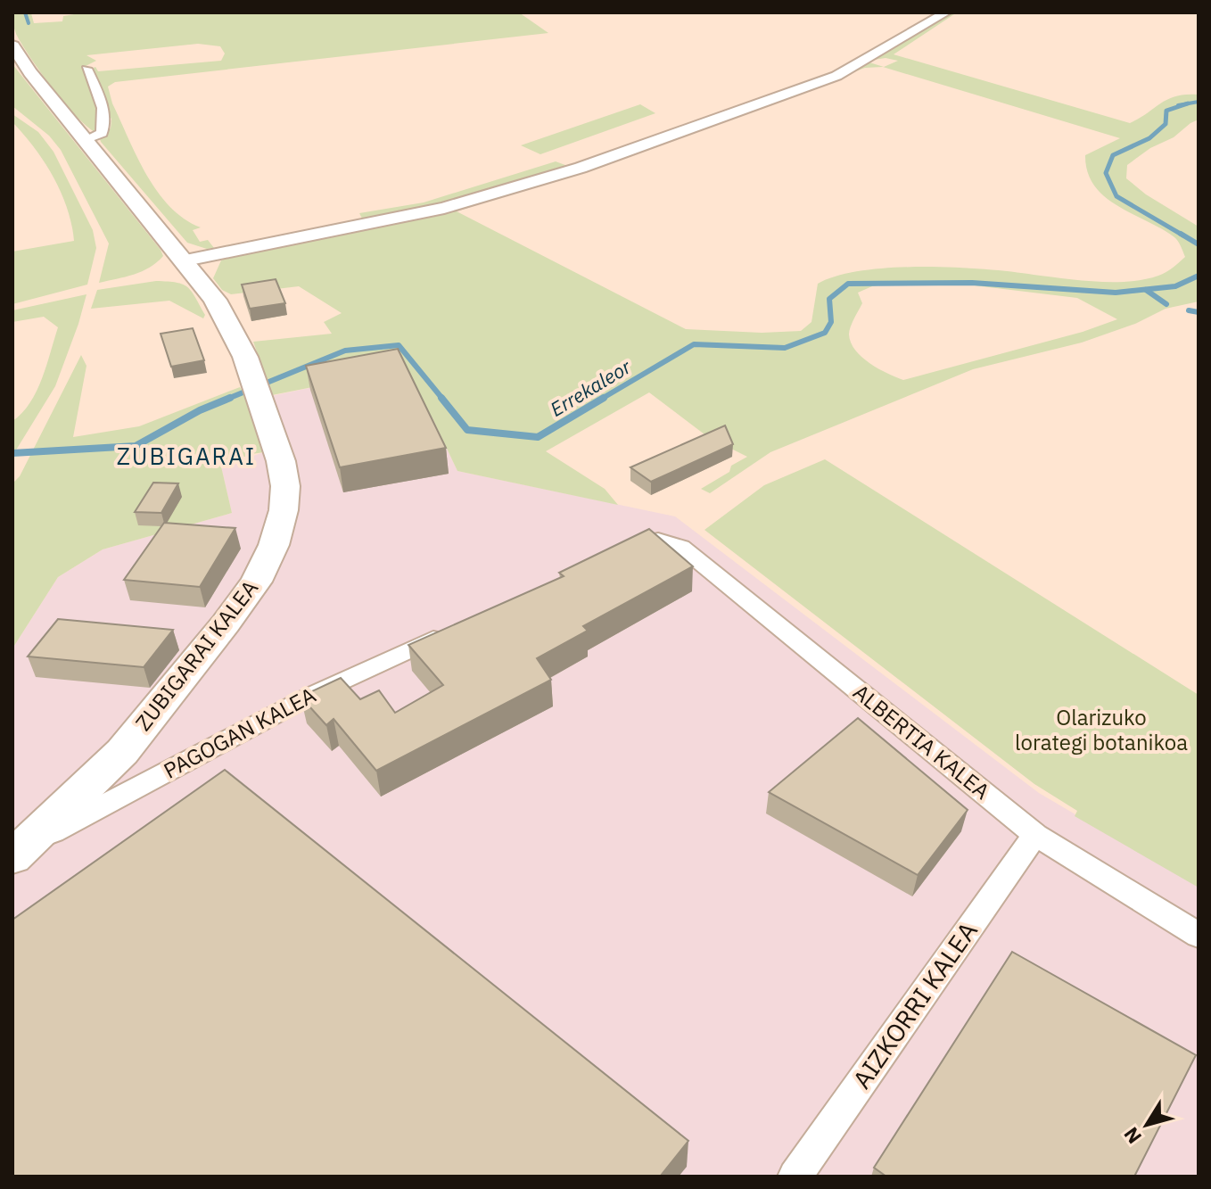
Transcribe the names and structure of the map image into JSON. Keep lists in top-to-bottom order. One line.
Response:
{"streets":{"main road":["ZUBIGARAI KALEA"],"street":["PAGOGAN KALEA","ALBERTIA KALEA","AIZKORRI KALEA"]},"crossings":[["ZUBIGARAI KALEA","PAGOGAN KALEA"],["ALBERTIA KALEA","AIZKORRI KALEA"]],"districts":["ZUBIGARAI"],"water":["Errekaleor"],"parks":["Olarizuko lorategi botanikoa"],"north":"bottom left"}
